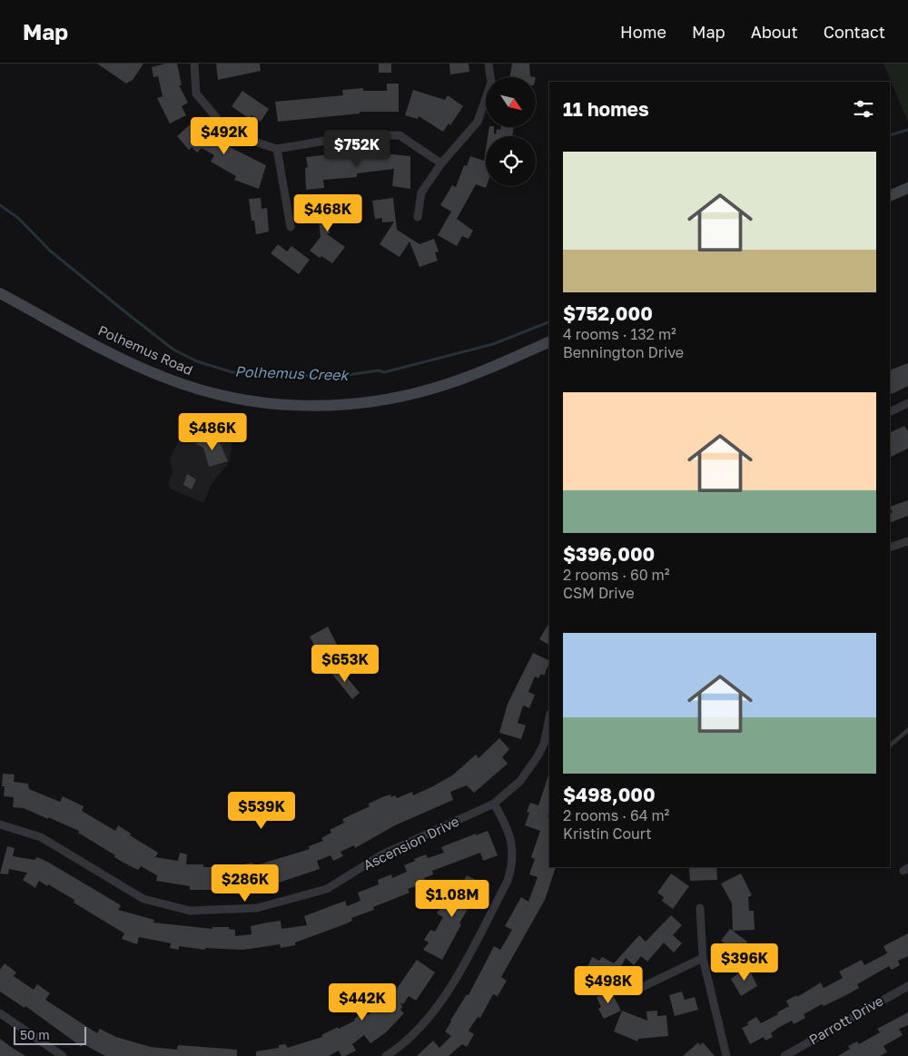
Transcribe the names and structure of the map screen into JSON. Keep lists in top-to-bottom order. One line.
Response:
{"streets":{"main road":["Polhemus Road"],"street":["Ascension Drive","Parrott Drive"]},"water":["Polhemus Creek"],"scale_bar":"50 m","north":"bottom right","page":{"header":"Map","nav":["Home","Map","About","Contact"],"heading":"11 homes","price":["$492K","$752K","$468K","$486K","$653K","$539K","$286K","$1.08M","$396K","$498K","$442K"],"list":[{"name":"$752,000","note":"4 rooms · 132 m² · Bennington Drive"},{"name":"$396,000","note":"2 rooms · 60 m² · CSM Drive"},{"name":"$498,000","note":"2 rooms · 64 m² · Kristin Court"}],"scale":"50 m"}}
